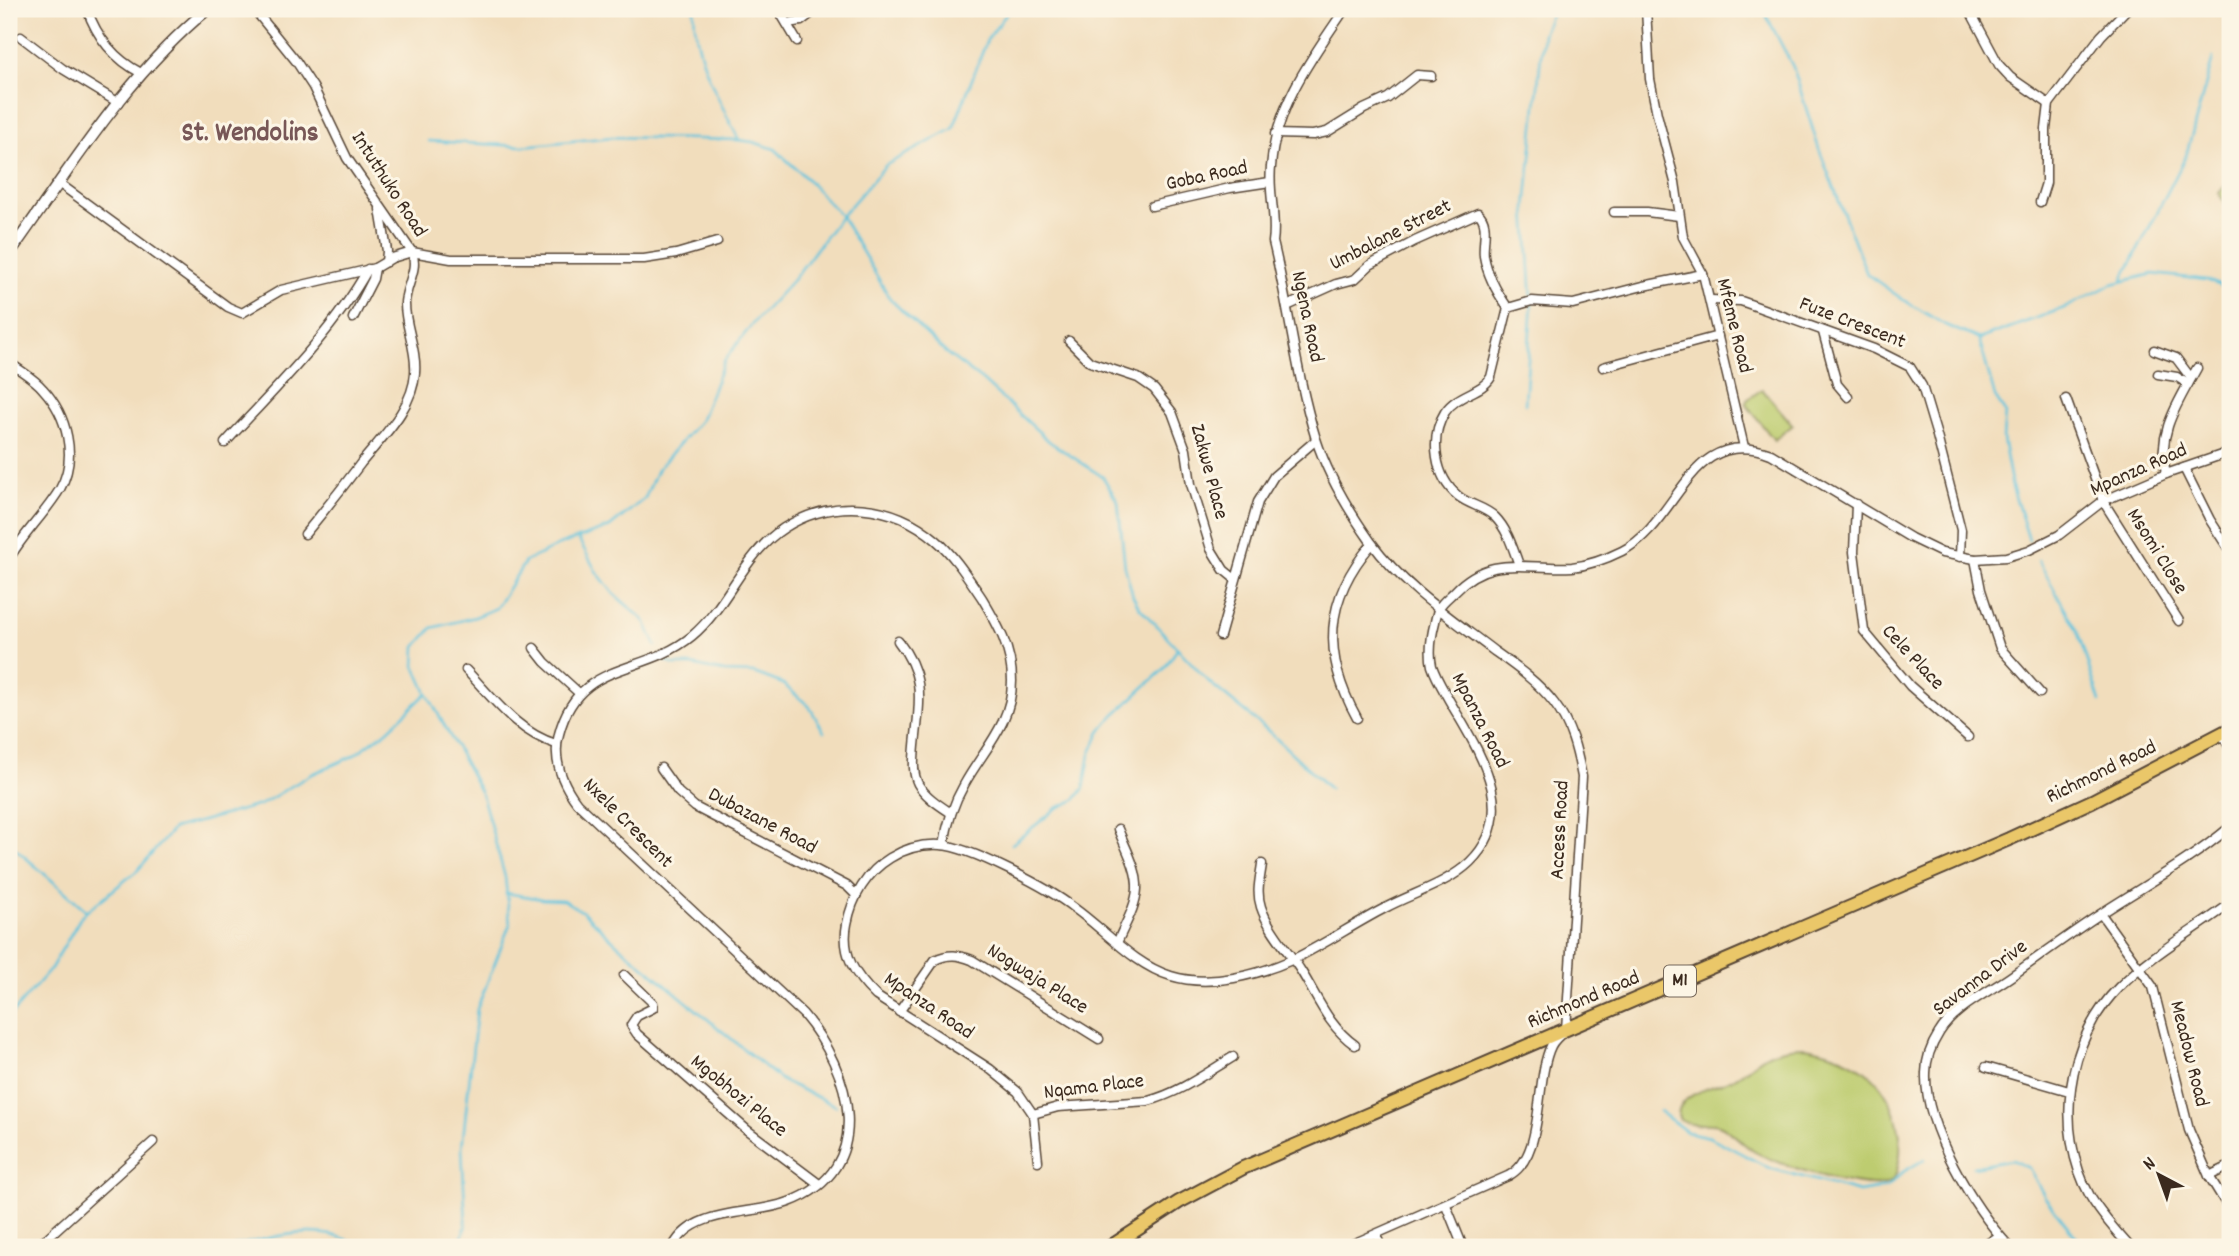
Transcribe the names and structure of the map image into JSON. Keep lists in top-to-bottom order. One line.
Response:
{"streets":{"highway":["Richmond Road","M1"],"street":["Goba Road","Intuthuko Road","Umbalane Street","Ngena Road","Fuze Crescent","Mfeme Road","Mpanza Road","Zakwe Place","Msomi Close","Cele Place","Dubazane Road","Nxele Crescent","Access Road","Savanna Drive","Nogwaja Place","Meadow Road","Nqama Place","Mgobhozi Place"]},"crossings":[["Goba Road","Ngena Road"],["Umbalane Street","Ngena Road"],["Ngena Road","Mpanza Road"],["Ngena Road","Access Road"],["Fuze Crescent","Mfeme Road"],["Fuze Crescent","Mpanza Road"],["Mfeme Road","Mpanza Road"],["Mpanza Road","Msomi Close"],["Mpanza Road","Cele Place"],["Mpanza Road","Dubazane Road"],["Mpanza Road","Nxele Crescent"],["Mpanza Road","Access Road"],["Mpanza Road","Nogwaja Place"],["Mpanza Road","Nqama Place"],["Richmond Road","Access Road"],["Nxele Crescent","Mgobhozi Place"],["Savanna Drive","Meadow Road"]],"districts":["St. Wendolins"],"north":"top left"}
